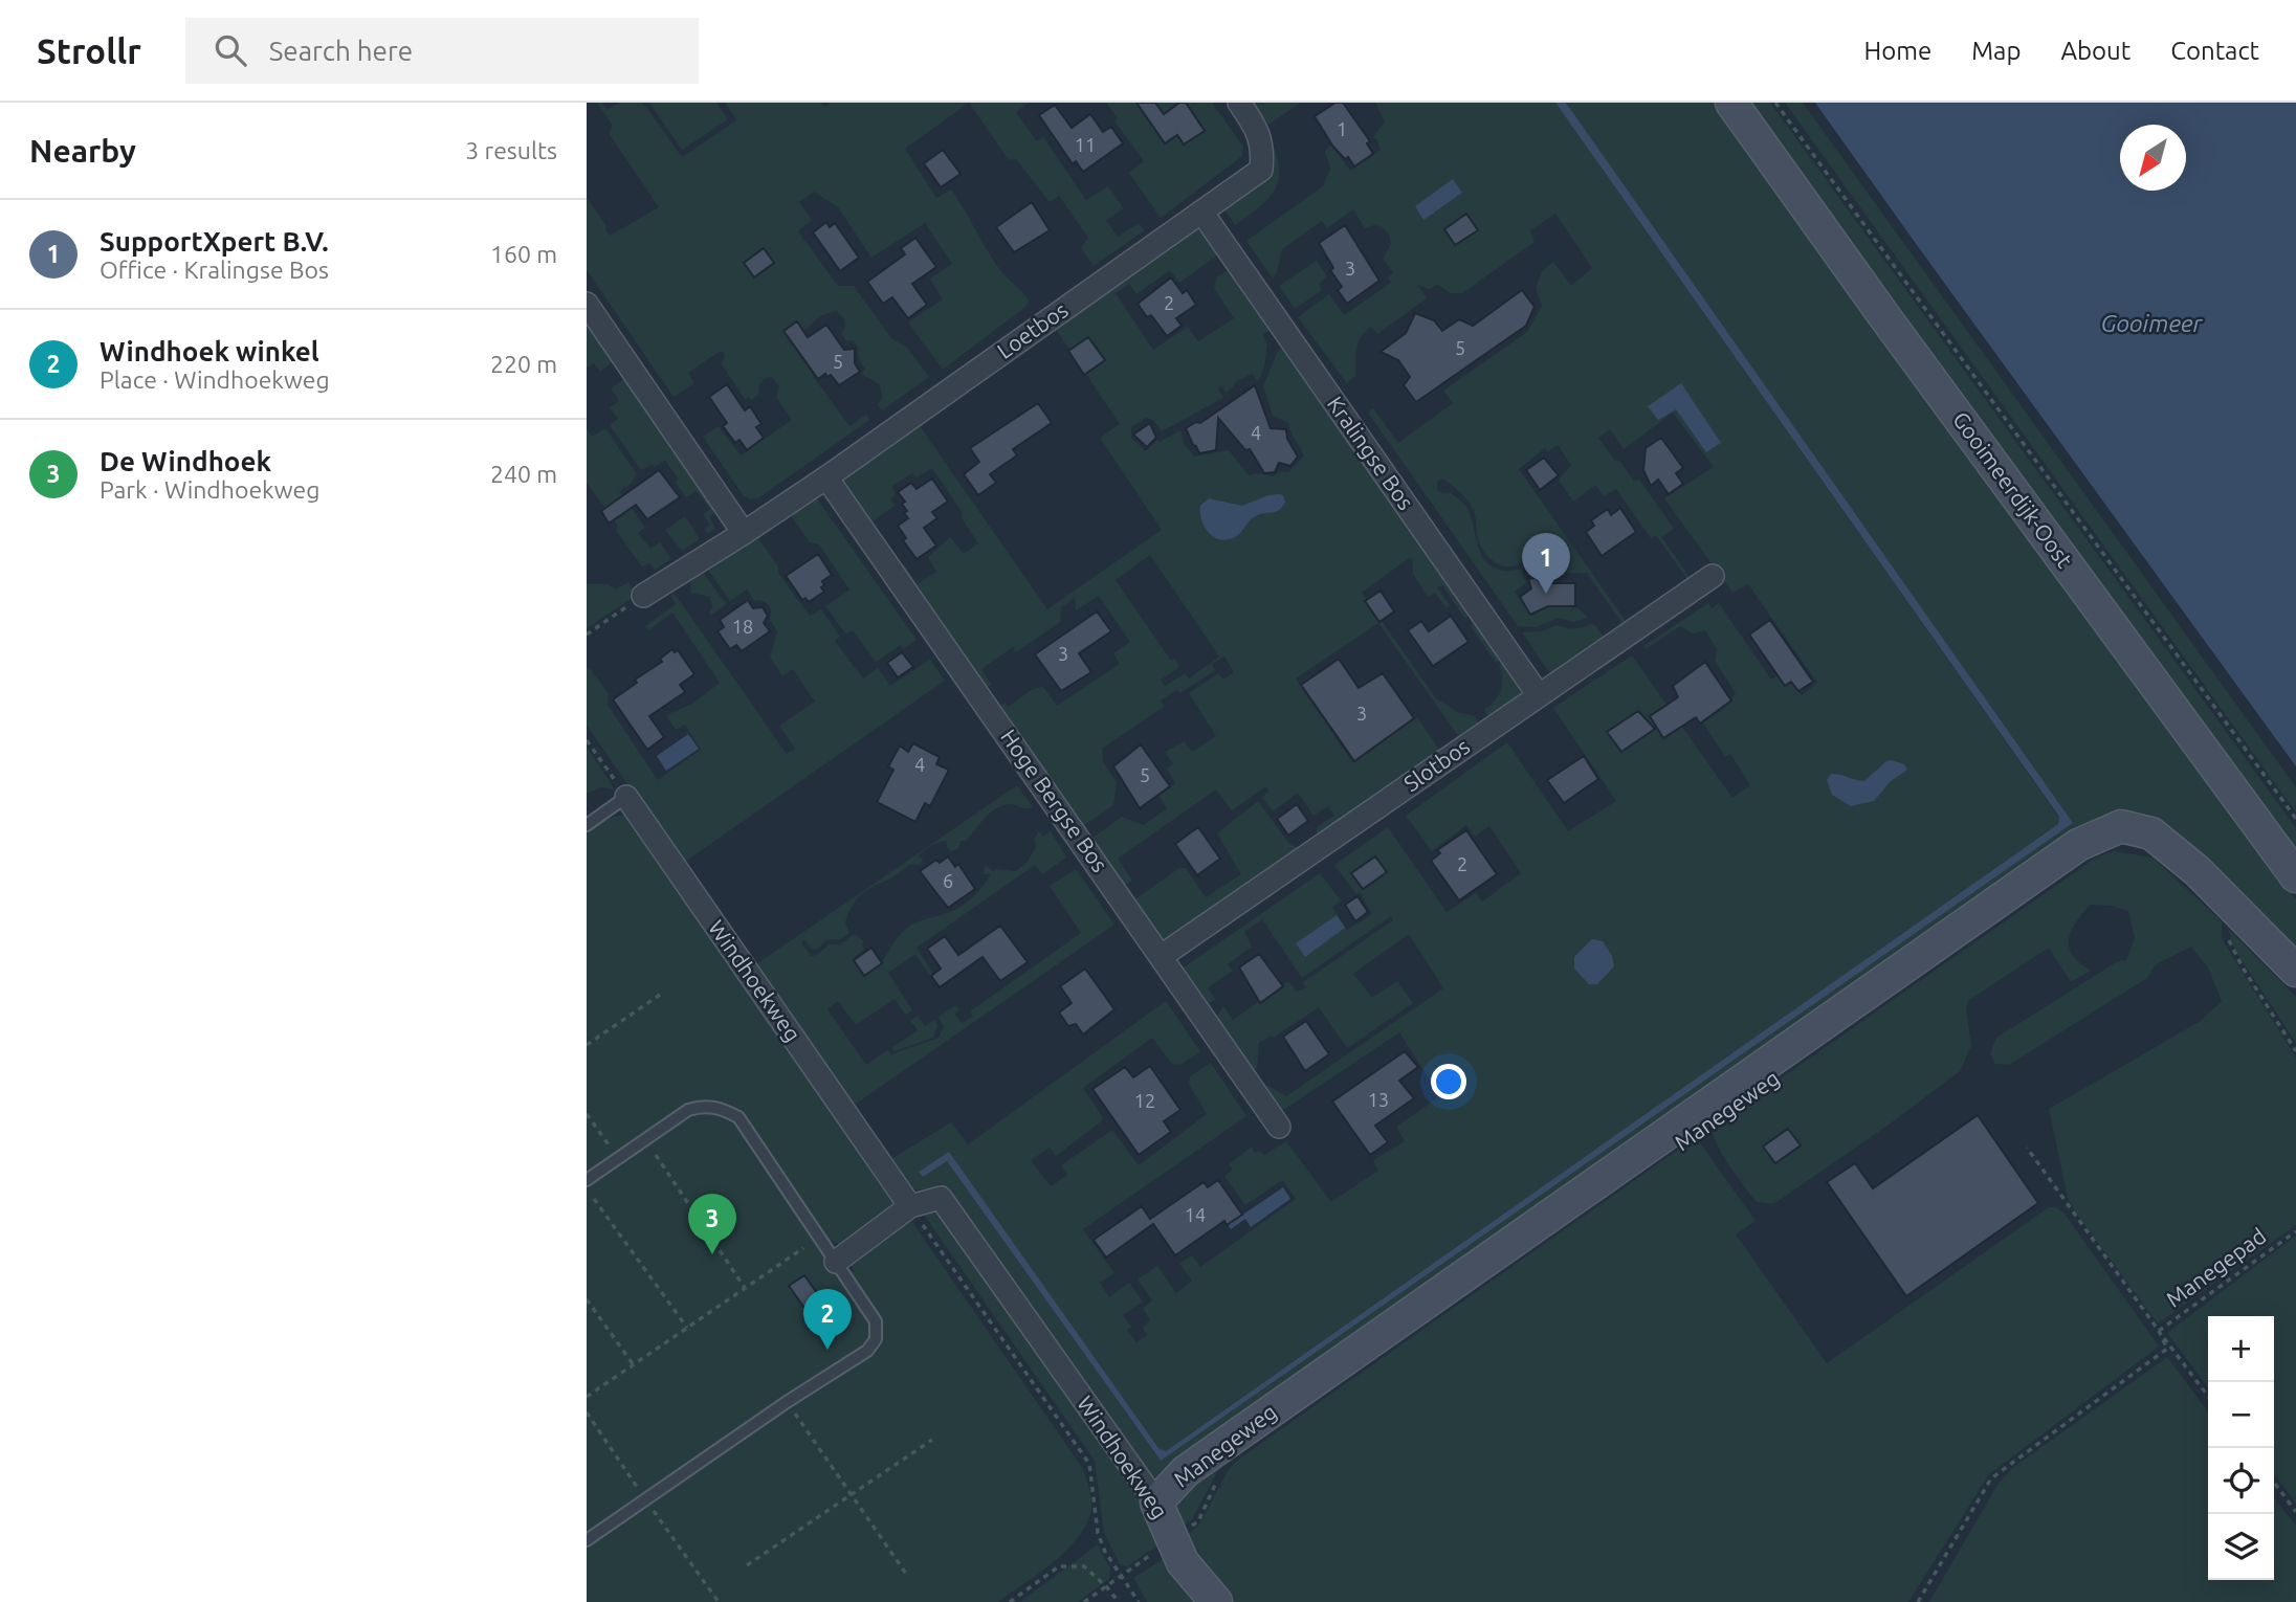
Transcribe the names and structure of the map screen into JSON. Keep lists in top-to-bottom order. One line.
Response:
{"streets":{"street":["Loetbos","Kralingse Bos","Gooimeerdijk-Oost","Slotbos","Hoge Bergse Bos","Windhoekweg","Manegeweg"],"path":["Manegepad"]},"crossings":[["Loetbos","Kralingse Bos"],["Loetbos","Hoge Bergse Bos"],["Kralingse Bos","Slotbos"],["Slotbos","Hoge Bergse Bos"],["Windhoekweg","Manegeweg"]],"water":["Gooimeer"],"house_numbers":["1","11","3","2","5","5","4","18","3","3","4","5","2","6","13","12","14"],"north":"bottom left","page":{"header":"Strollr","search":"Search here","nav":["Home","Map","About","Contact"],"heading":["Nearby","3 results"],"list":[{"mark":"1","name":"SupportXpert B.V.","note":"Office · Kralingse Bos","value":"160 m"},{"mark":"2","name":"Windhoek winkel","note":"Place · Windhoekweg","value":"220 m"},{"mark":"3","name":"De Windhoek","note":"Park · Windhoekweg","value":"240 m"}],"pins":["1","3","2"],"map_buttons":["+","−"]}}
